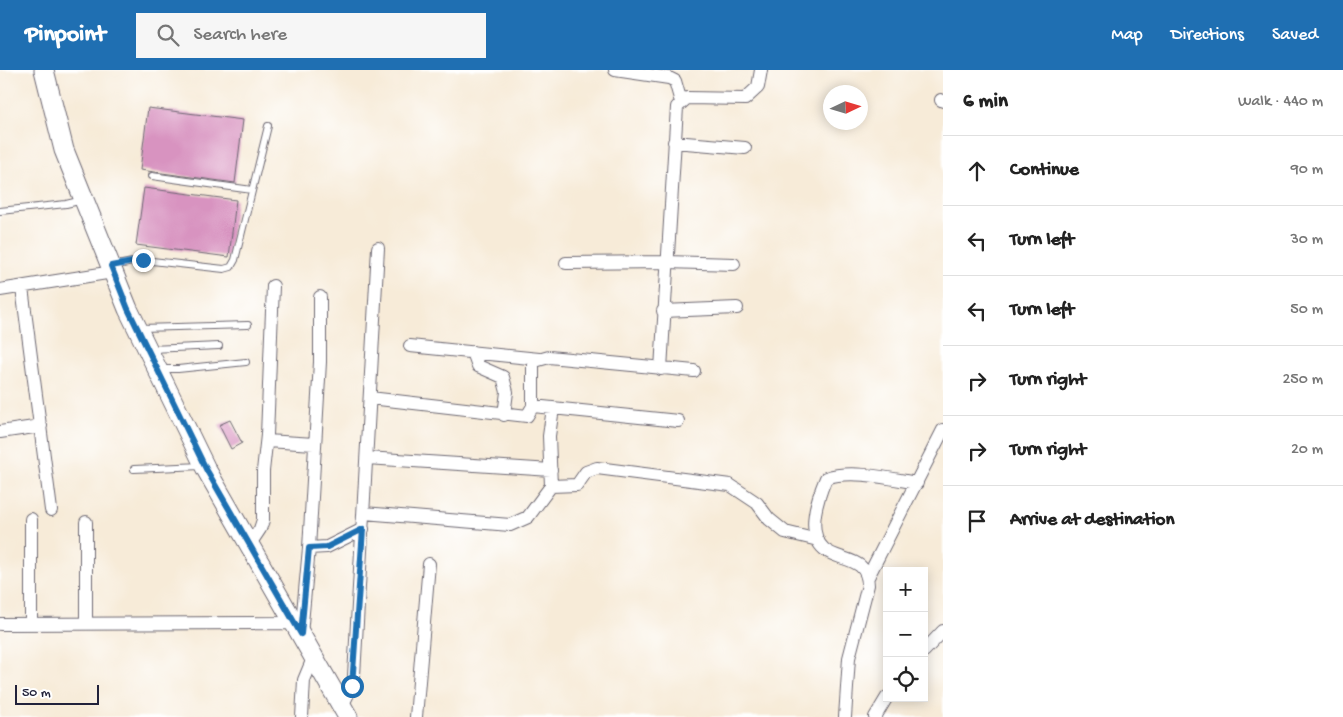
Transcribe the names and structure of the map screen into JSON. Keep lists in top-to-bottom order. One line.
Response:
{"scale_bar":"50 m","north":"right","page":{"header":"Pinpoint","search":"Search here","nav":["Map","Directions","Saved"],"heading":["6 min","Walk · 440 m"],"list":[["Continue","90 m"],["Turn left","30 m"],["Turn left","50 m"],["Turn right","250 m"],["Turn right","20 m"],"Arrive at destination"],"map_buttons":["+","−"],"scale":"50 m"}}
